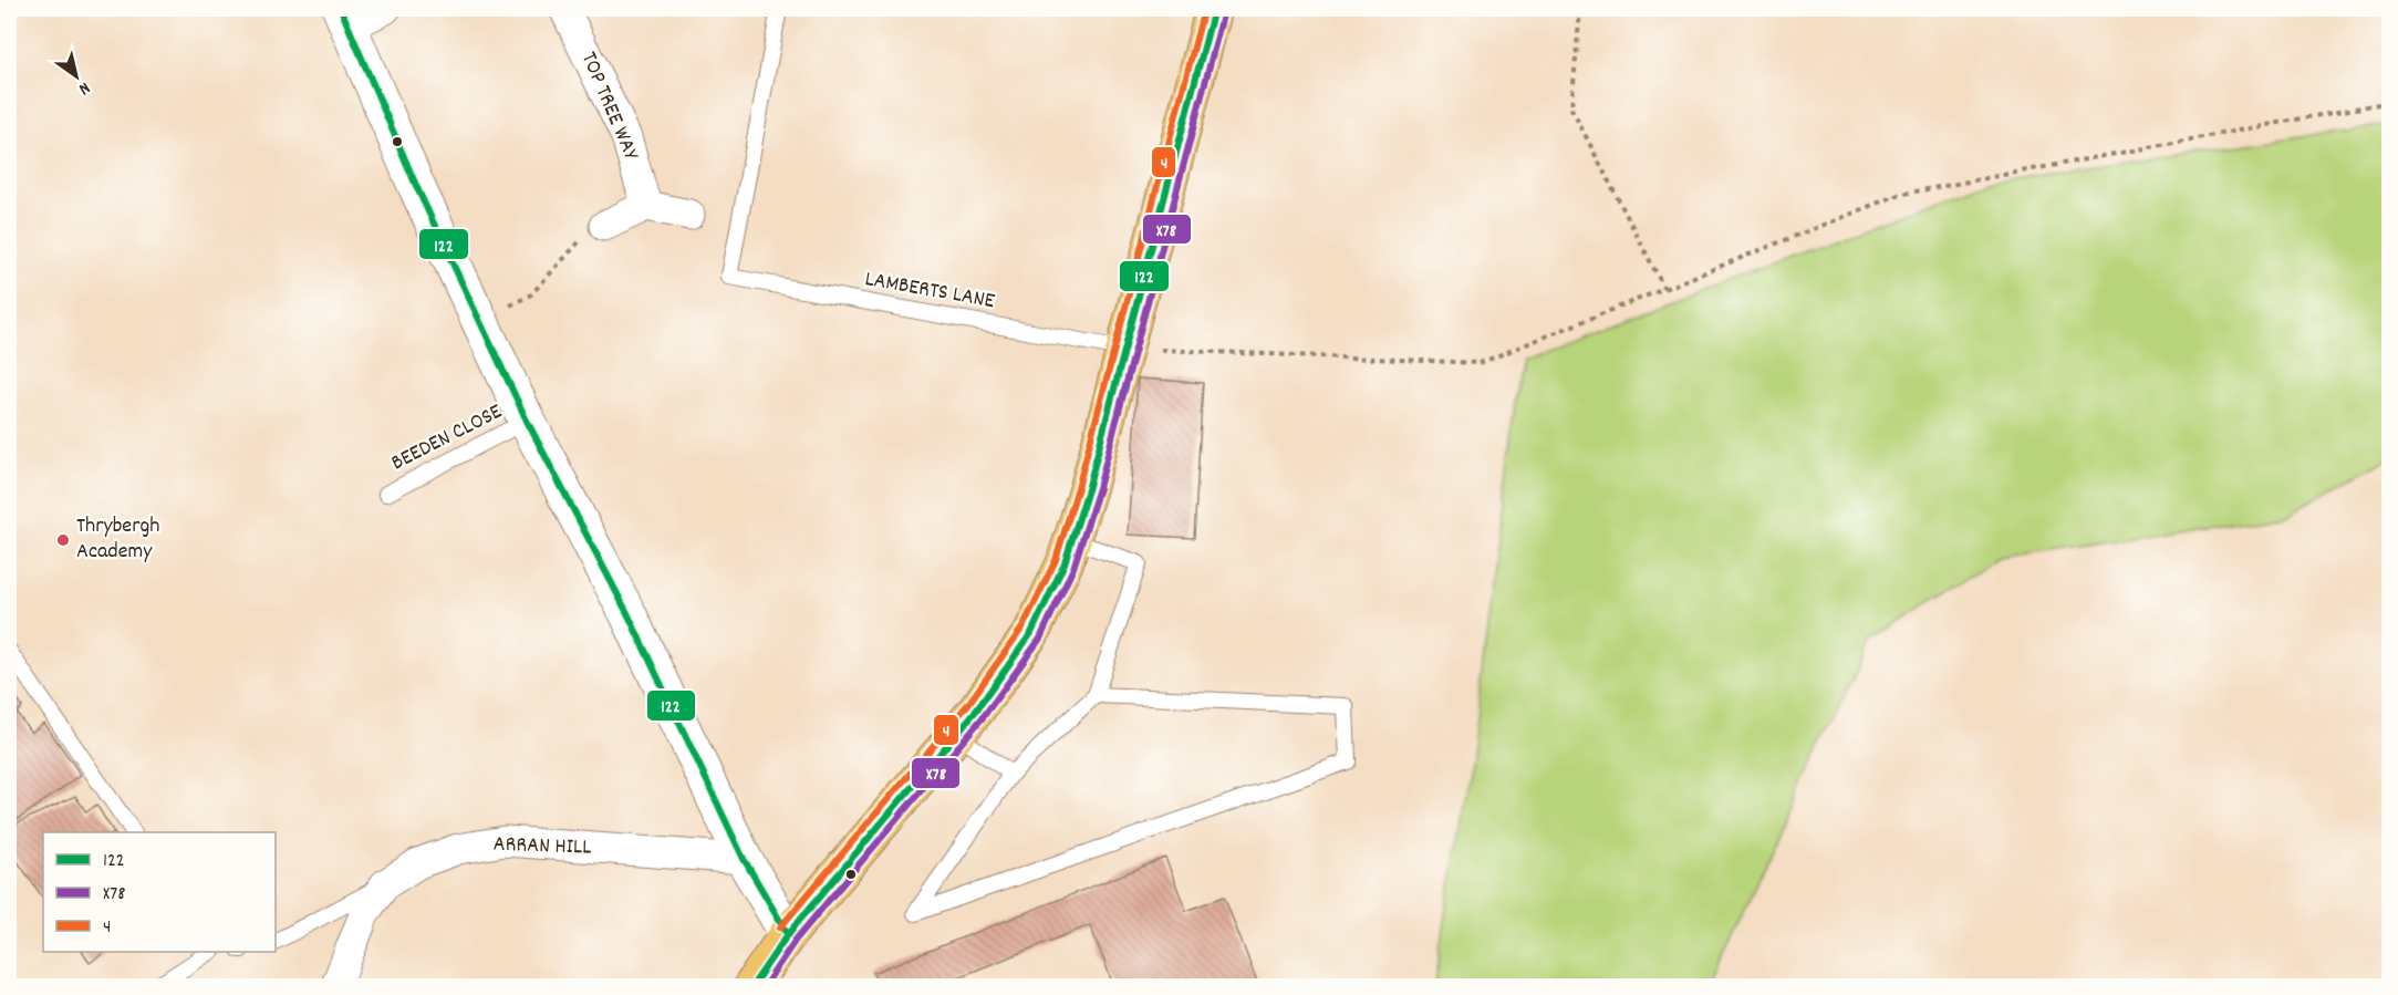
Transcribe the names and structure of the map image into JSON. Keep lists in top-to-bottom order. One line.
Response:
{"streets":{"street":["TOP TREE WAY","ARRAN HILL"],"lane":["LAMBERTS LANE","BEEDEN CLOSE"]},"places":["Thrybergh Academy"],"lines":["transit line 122","transit line 4","transit line X78"],"legend":["122","X78","4"],"north":"bottom right"}
